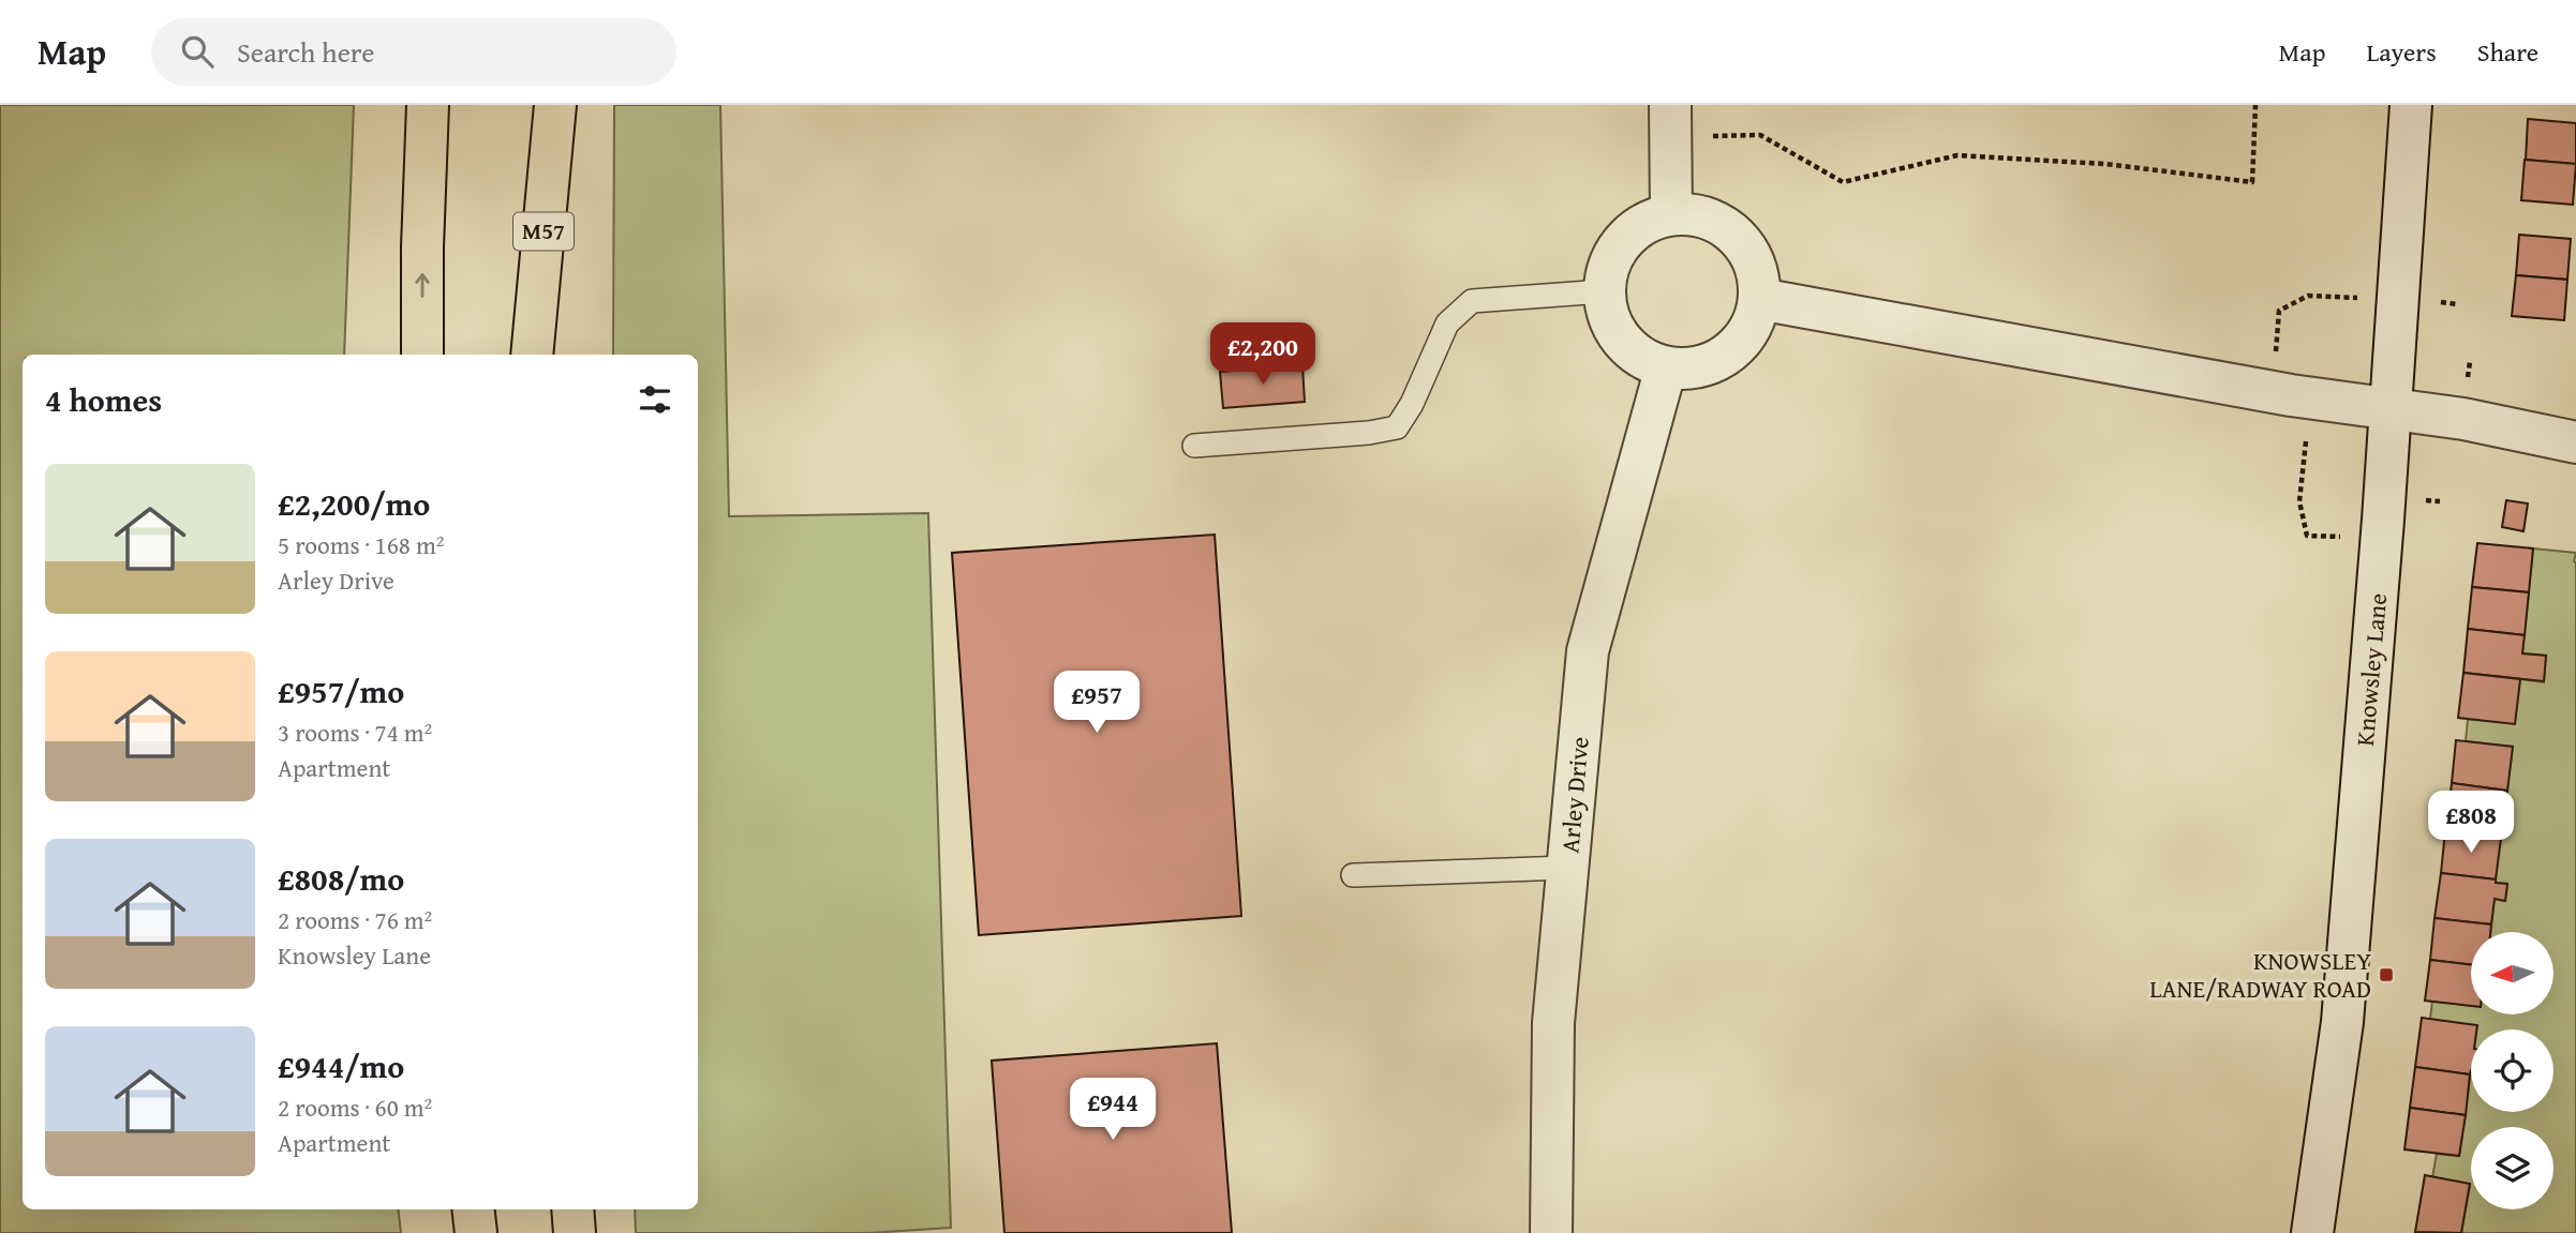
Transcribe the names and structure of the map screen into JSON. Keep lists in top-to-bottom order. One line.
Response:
{"streets":{"highway":["M57"],"street":["Knowsley Lane","Arley Drive"]},"places":{"transit":["KNOWSLEY LANE/RADWAY ROAD"]},"north":"left","page":{"header":"Map","search":"Search here","nav":["Map","Layers","Share"],"price":["£2,200","£957","£808","£944"],"heading":"4 homes","list":[{"name":"£2,200/mo","note":"5 rooms · 168 m² · Arley Drive"},{"name":"£957/mo","note":"3 rooms · 74 m² · Apartment"},{"name":"£808/mo","note":"2 rooms · 76 m² · Knowsley Lane"},{"name":"£944/mo","note":"2 rooms · 60 m² · Apartment"}]}}
